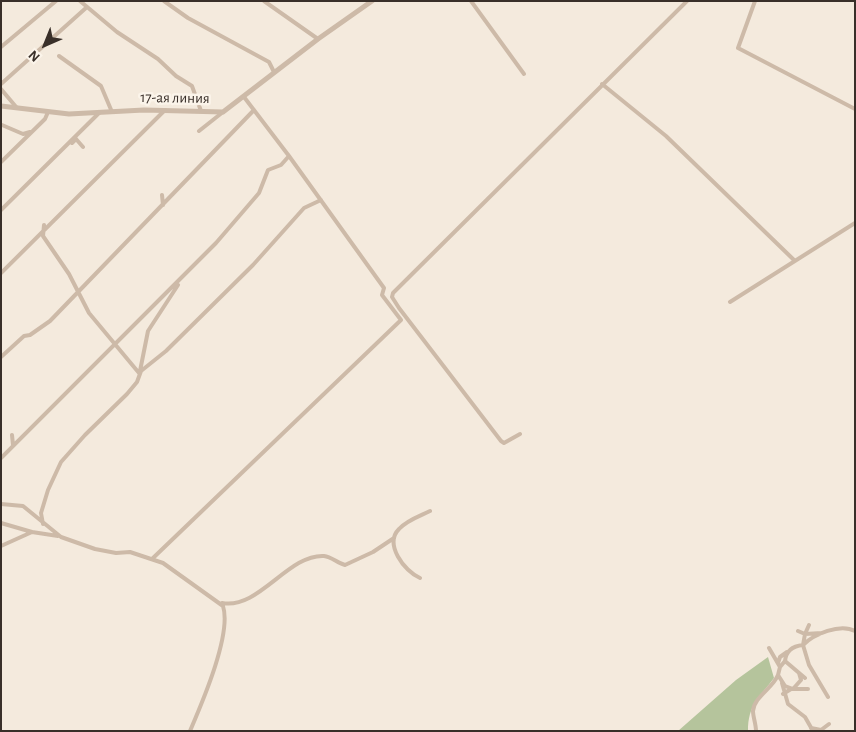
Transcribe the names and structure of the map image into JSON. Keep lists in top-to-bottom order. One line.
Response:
{"streets":{"street":["17-ая линия"]},"north":"bottom left"}
